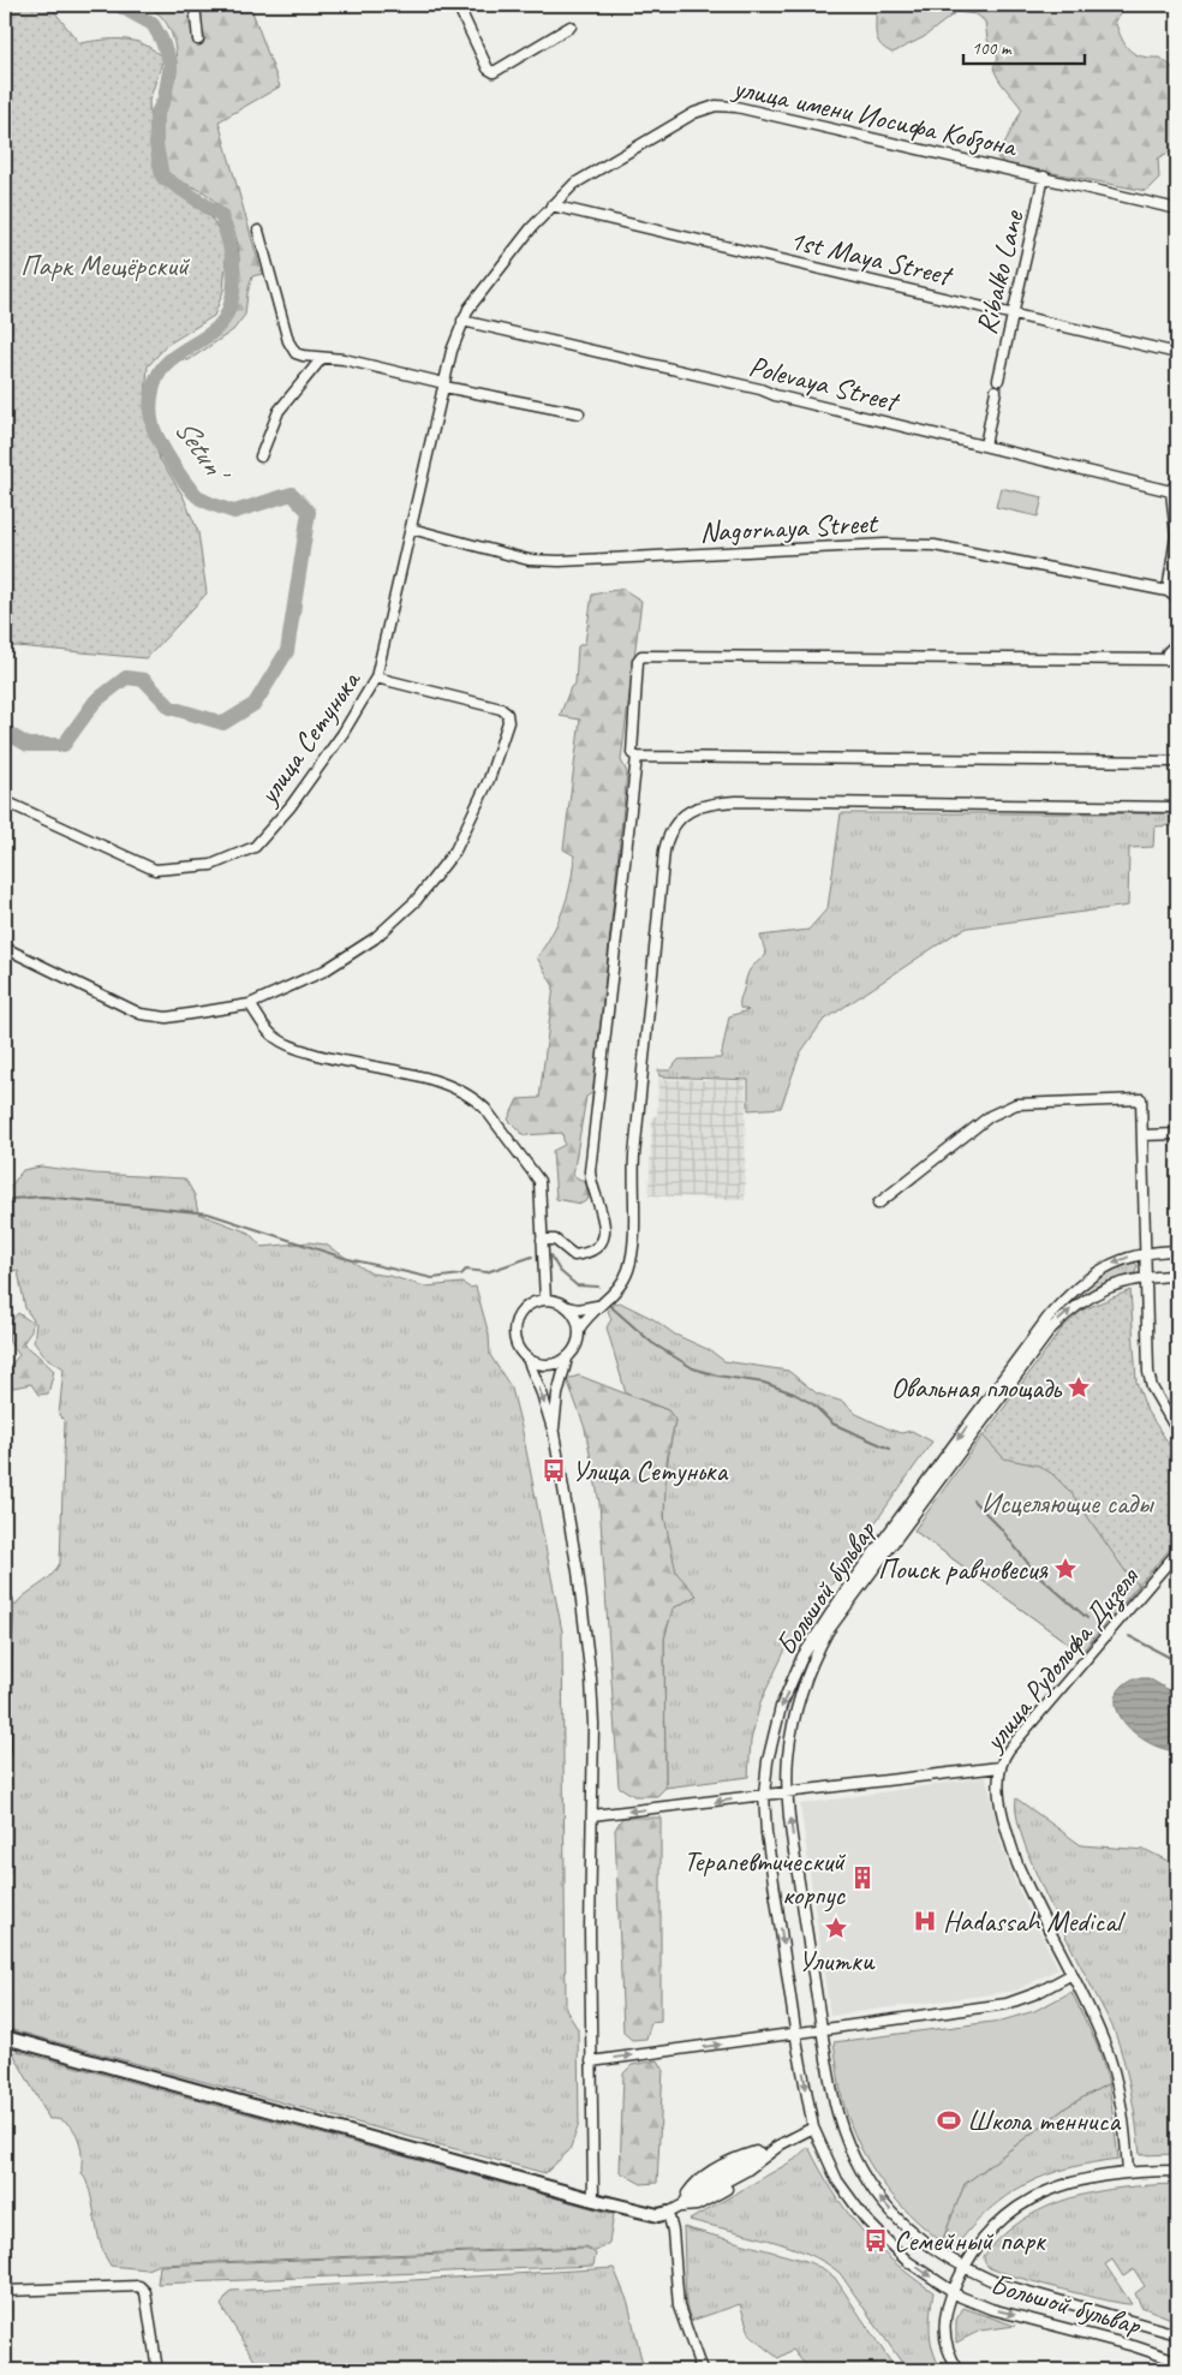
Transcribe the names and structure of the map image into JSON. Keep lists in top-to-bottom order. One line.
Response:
{"streets":{"street":["улица имени Иосифа Кобзона","1st Maya Street","Ribalko Lane","Polevaya Street","Nagornaya Street","улица Сетунька","Большой бульвар","улица Рудольфа Дизеля"]},"crossings":[["улица имени Иосифа Кобзона","1st Maya Street"],["улица имени Иосифа Кобзона","Ribalko Lane"],["улица имени Иосифа Кобзона","Polevaya Street"],["улица имени Иосифа Кобзона","Nagornaya Street"],["улица имени Иосифа Кобзона","улица Сетунька"],["1st Maya Street","Ribalko Lane"]],"water":["Setun'"],"parks":["Парк Мещёрский","Исцеляющие сады"],"places":{"place":["Овальная площадь","Поиск равновесия","Улитки"],"bus stop":["Улица Сетунька","Семейный парк"],"building":["Терапевтический корпус"],"hospital":["Hadassah Medical"],"sports":["Школа тенниса"]},"scale_bar":"100 m"}
